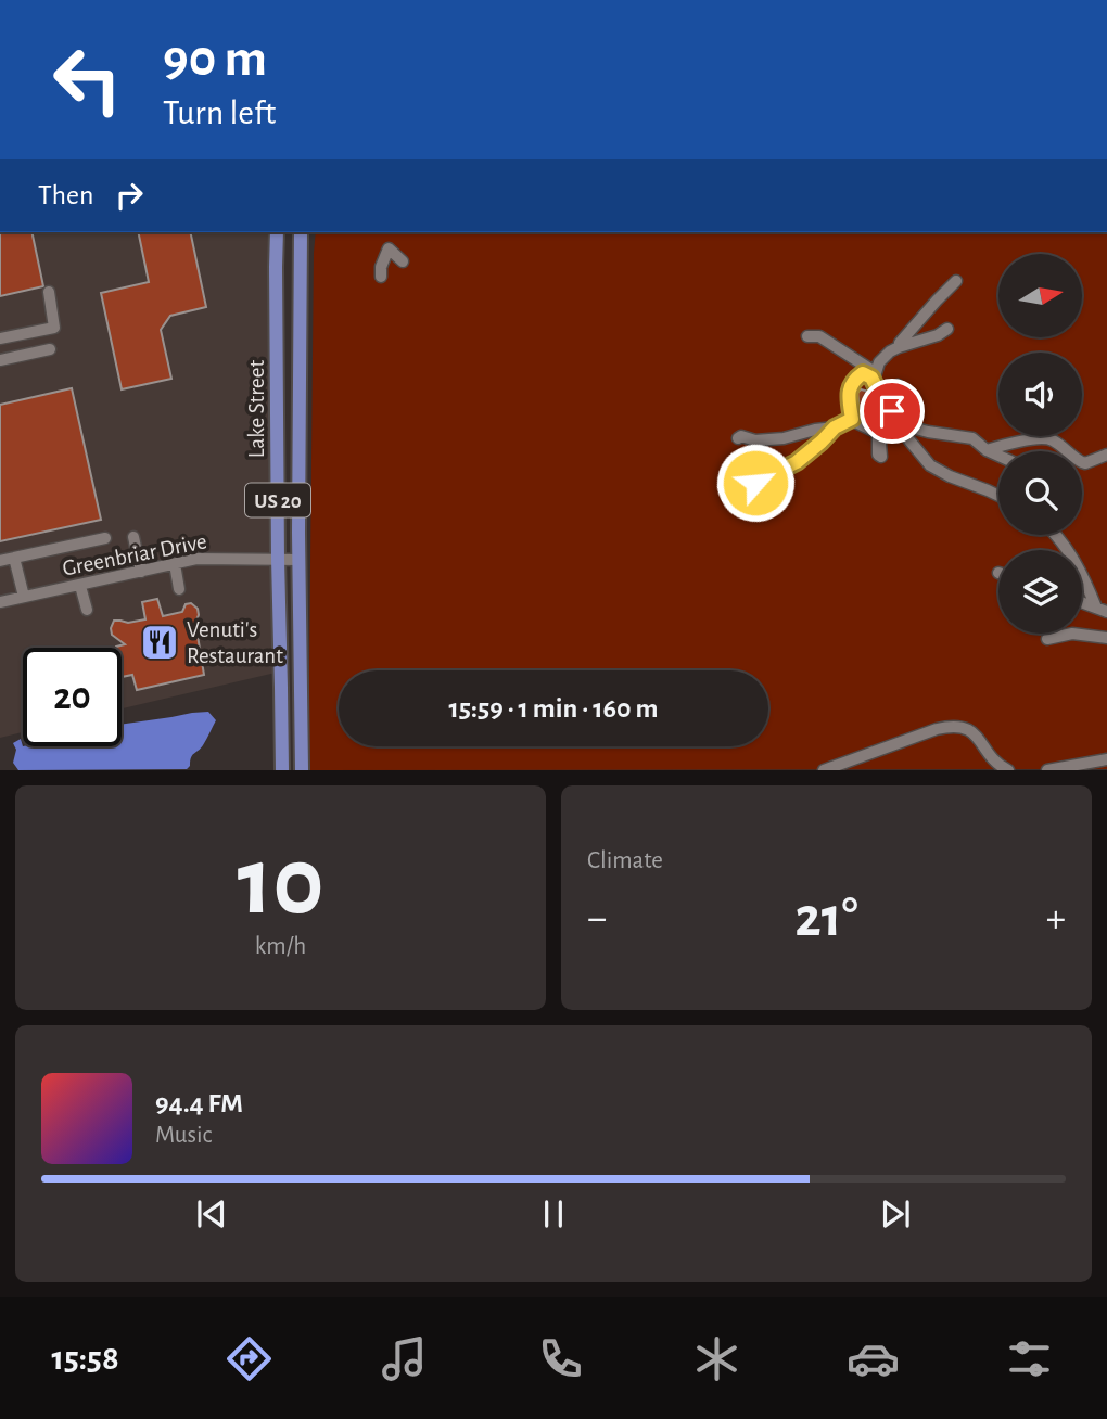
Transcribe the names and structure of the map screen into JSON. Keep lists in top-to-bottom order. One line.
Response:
{"streets":{"main road":["Lake Street","US 20"],"lane":["Greenbriar Drive"]},"crossings":[["Lake Street","Greenbriar Drive"]],"places":{"restaurant":["Venuti's Restaurant"]},"north":"right","page":{"turn":["90 m","Turn left"],"then":"Then","limit":"20","trip":"15:59 · 1 min · 160 m","tile":[["10","km/h"],"Climate"],"heat":["−","21°","+"],"song":["94.4 FM","Music"],"tabs":"15:58"}}
